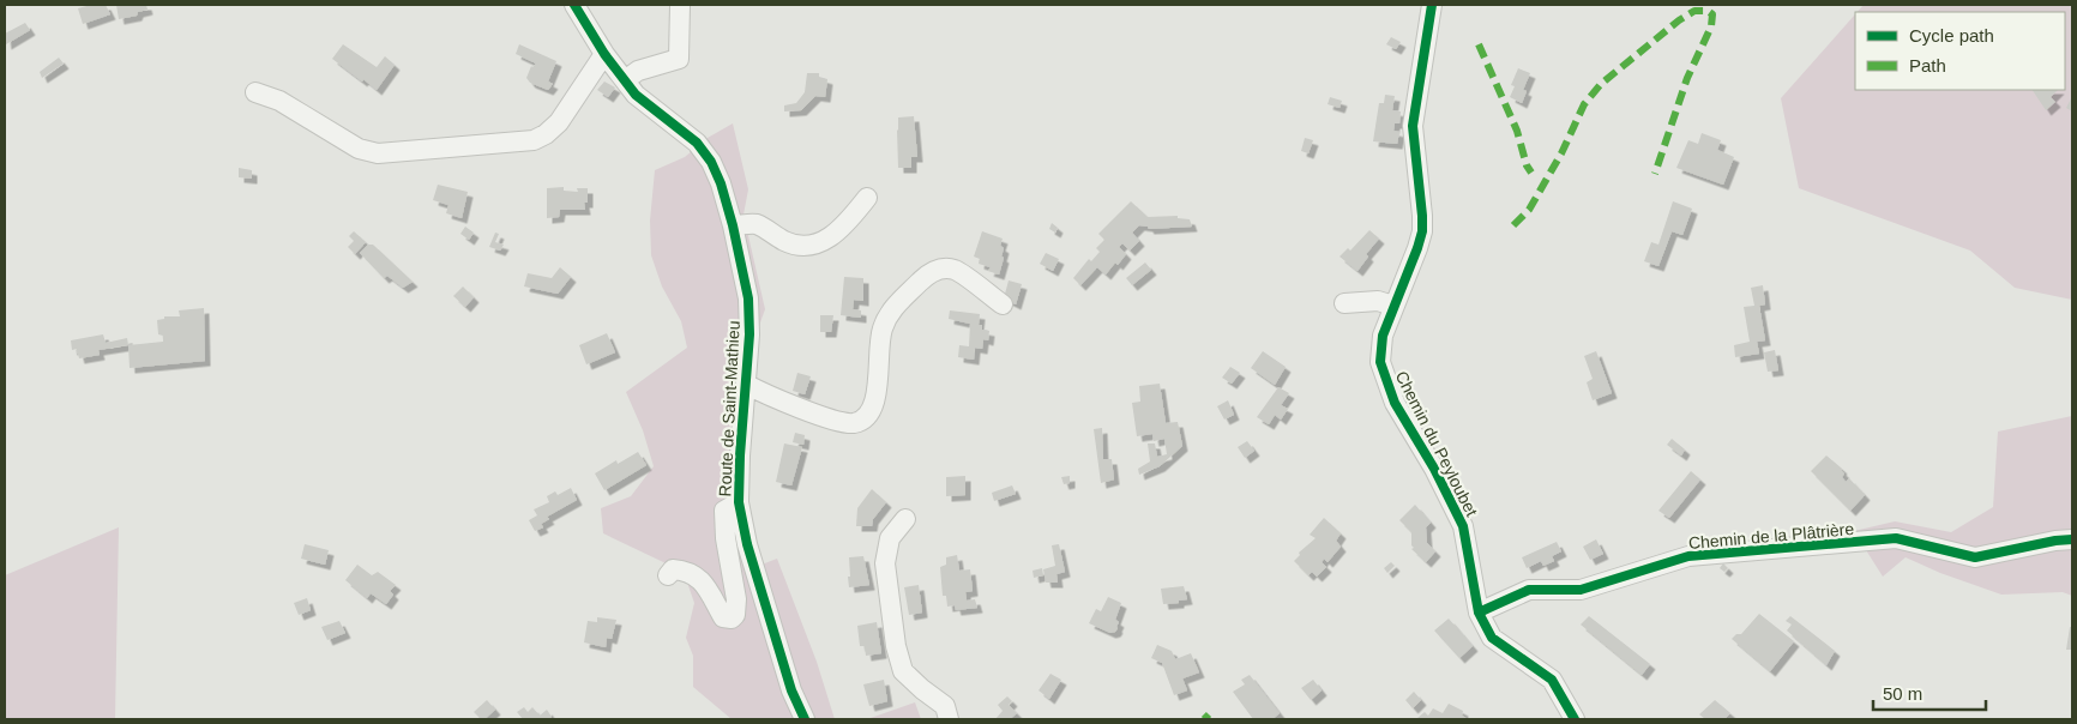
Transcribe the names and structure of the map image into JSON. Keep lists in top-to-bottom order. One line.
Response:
{"streets":{"street":["Route de Saint-Mathieu","Chemin du Peyloubet","Chemin de la Plâtrière"]},"crossings":[["Chemin du Peyloubet","Chemin de la Plâtrière"]],"legend":["Cycle path","Path"],"scale_bar":"50 m"}
